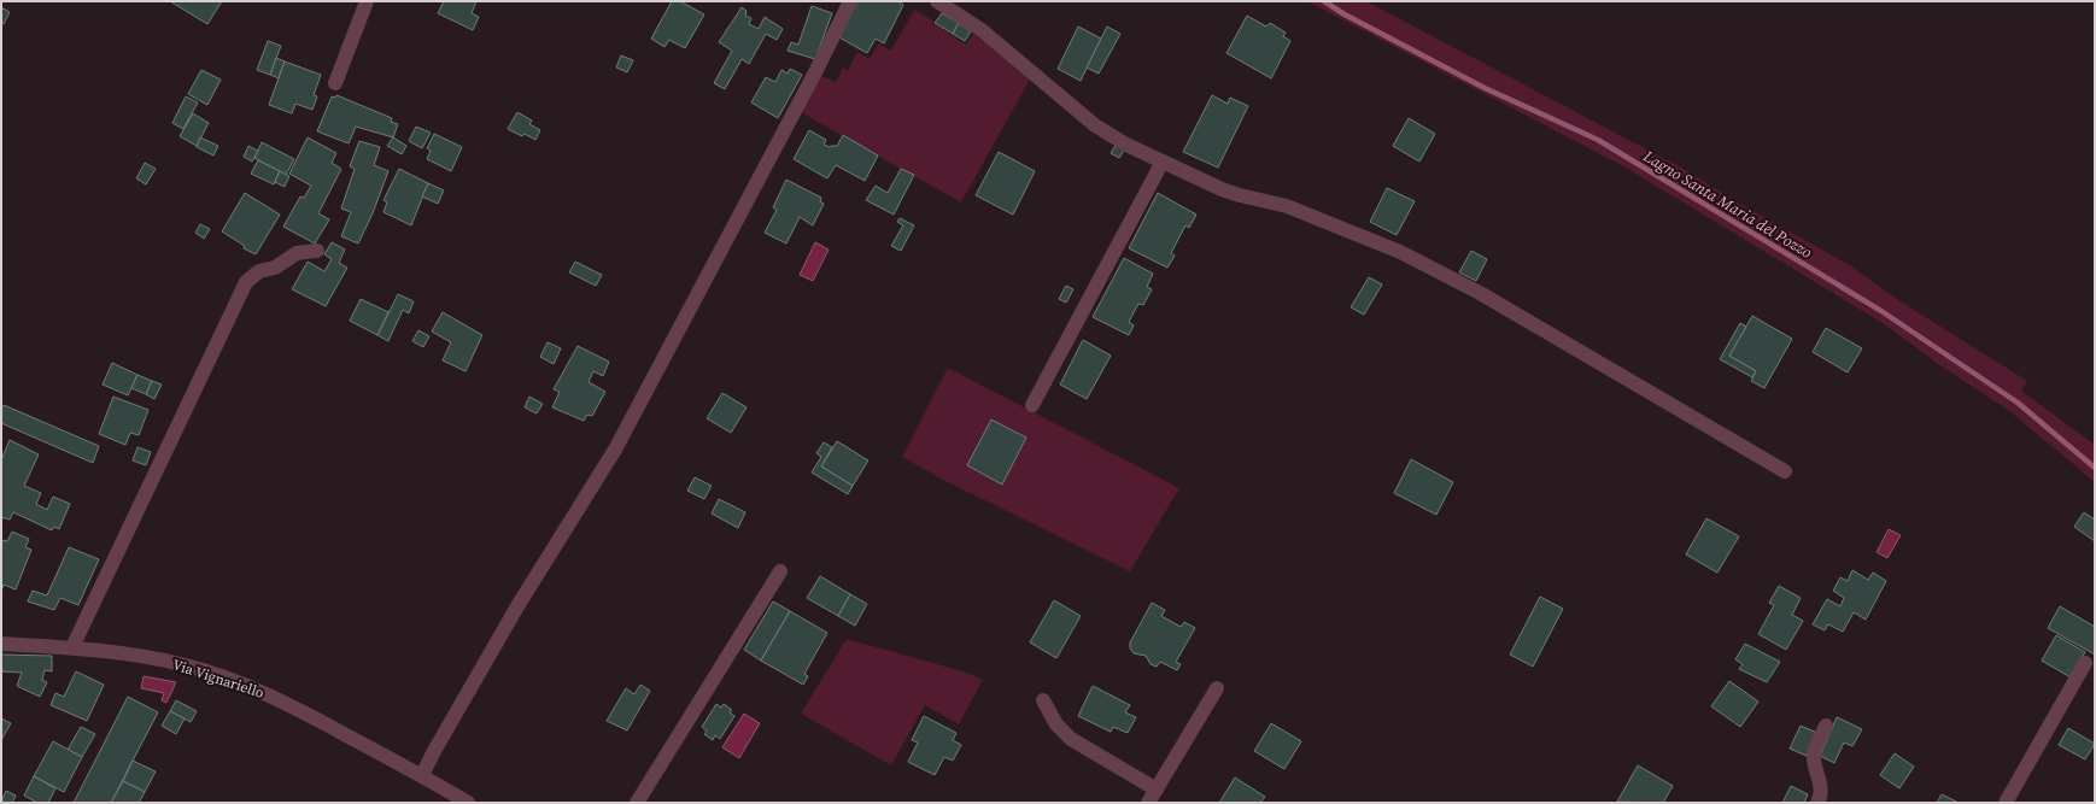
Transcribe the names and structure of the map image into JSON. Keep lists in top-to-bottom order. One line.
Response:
{"streets":{"street":["Via Vignariello"]},"water":["Lagno Santa Maria del Pozzo"]}
